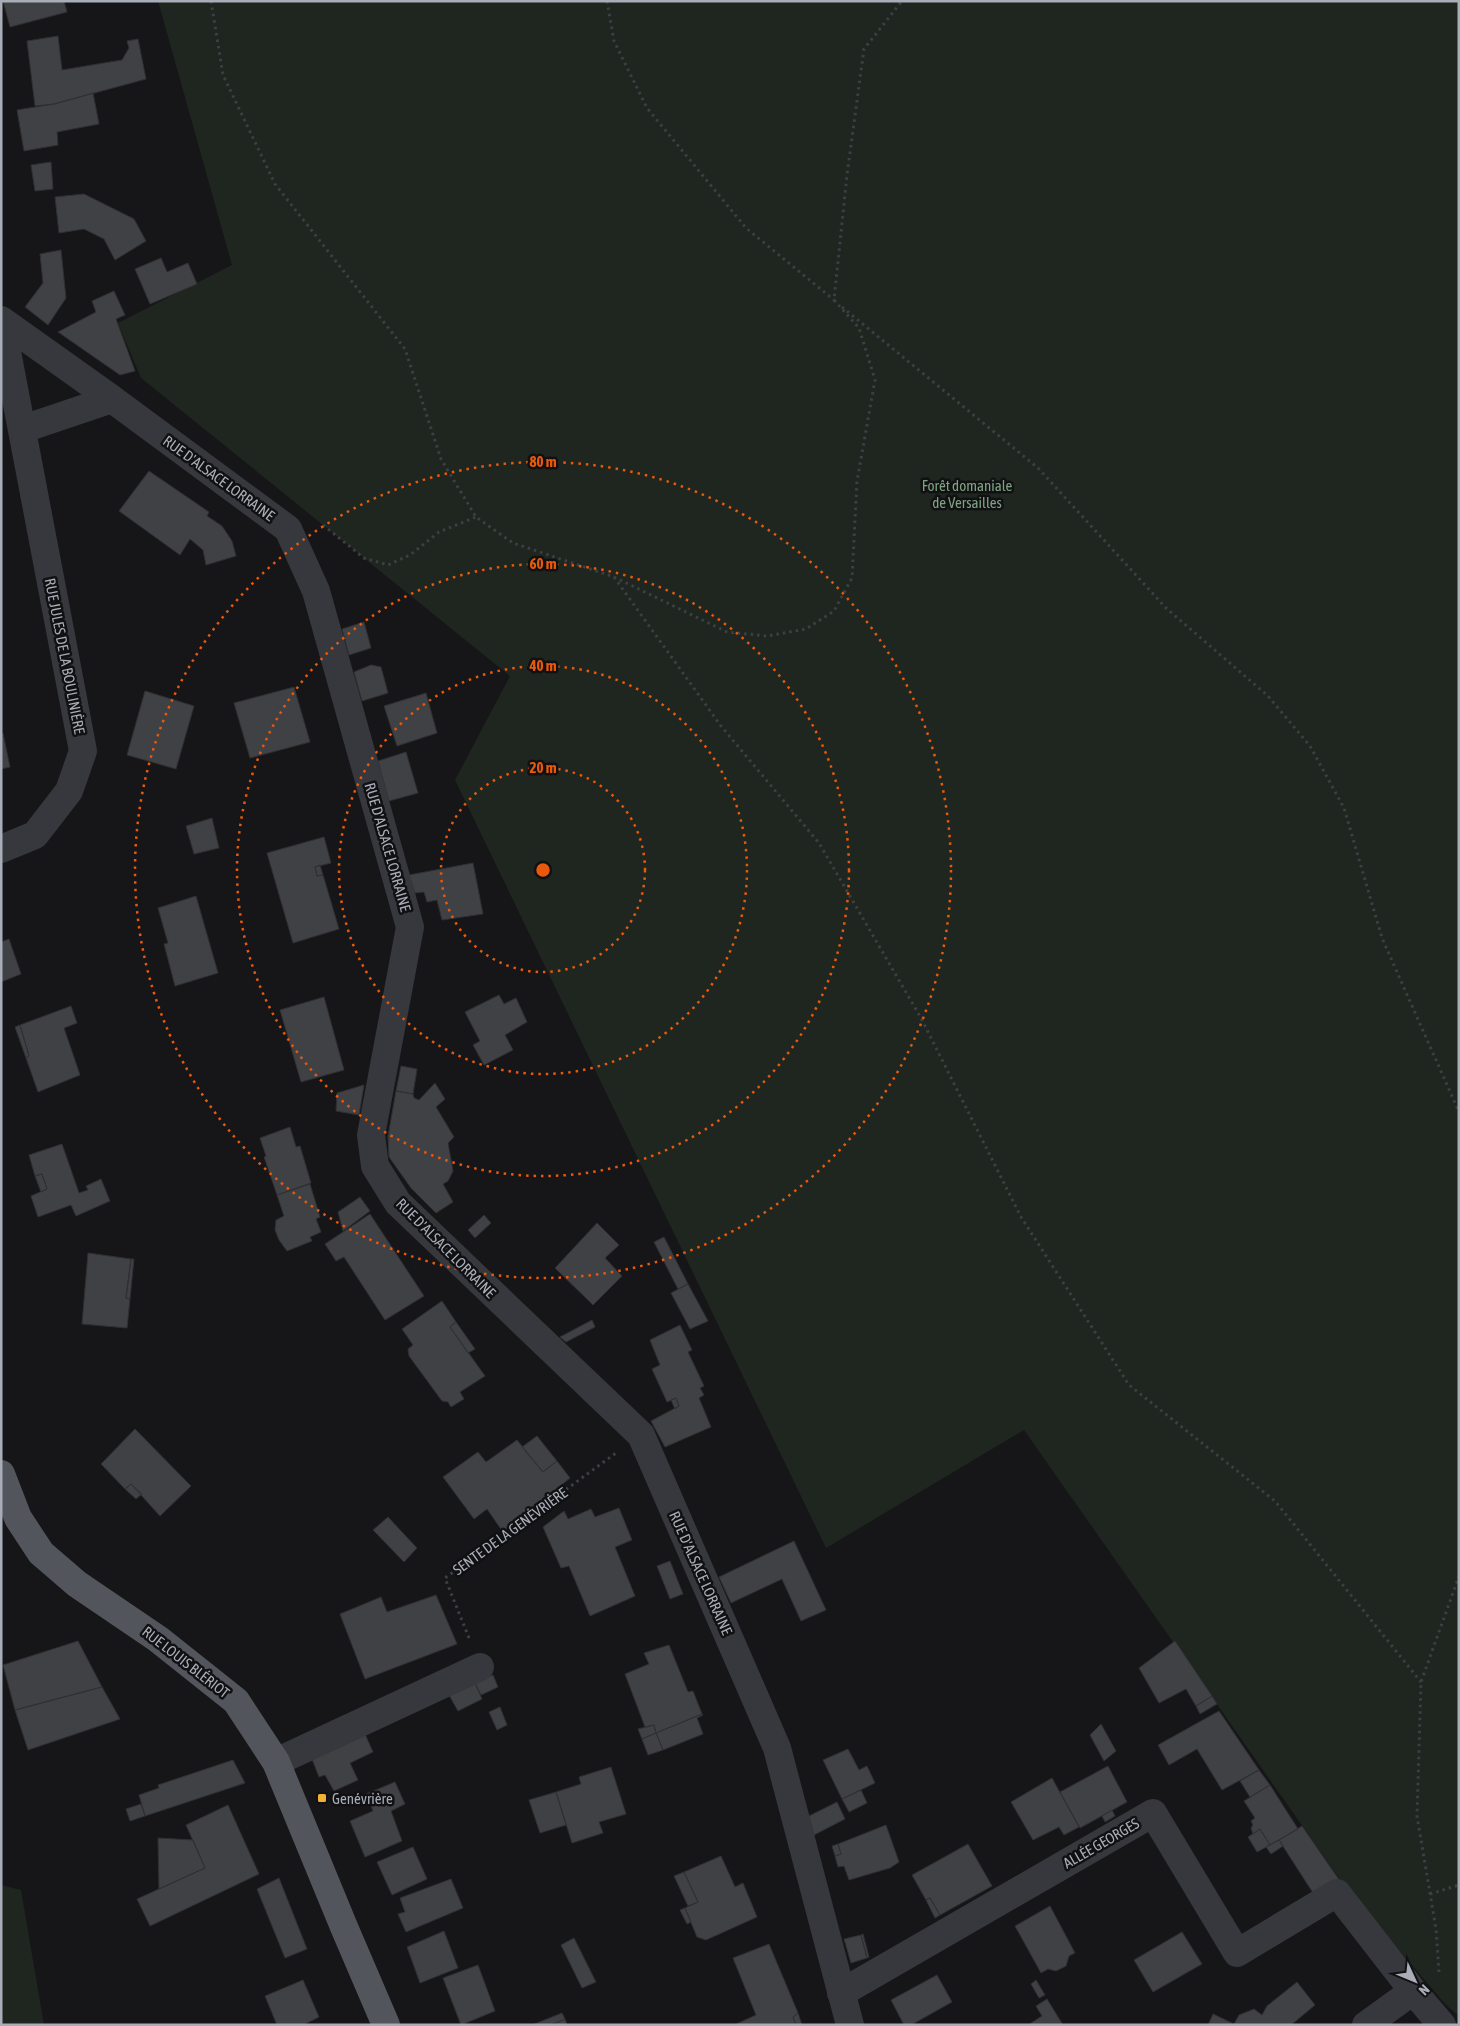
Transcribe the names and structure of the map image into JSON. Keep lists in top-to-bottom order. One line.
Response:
{"streets":{"main road":["RUE LOUIS BLÉRIOT"],"street":["RUE D'ALSACE LORRAINE","RUE JULES DE LA BOULINIÈRE","ALLÉE GEORGES"],"path":["SENTE DE LA GENÉVRIÈRE"]},"crossings":[["RUE D'ALSACE LORRAINE","RUE JULES DE LA BOULINIÈRE"],["RUE D'ALSACE LORRAINE","SENTE DE LA GENÉVRIÈRE"],["RUE D'ALSACE LORRAINE","ALLÉE GEORGES"]],"parks":["Forêt domaniale de Versailles"],"places":{"transit":["Genévrière"]},"north":"bottom right","rings":["80 m","60 m","40 m","20 m"]}
